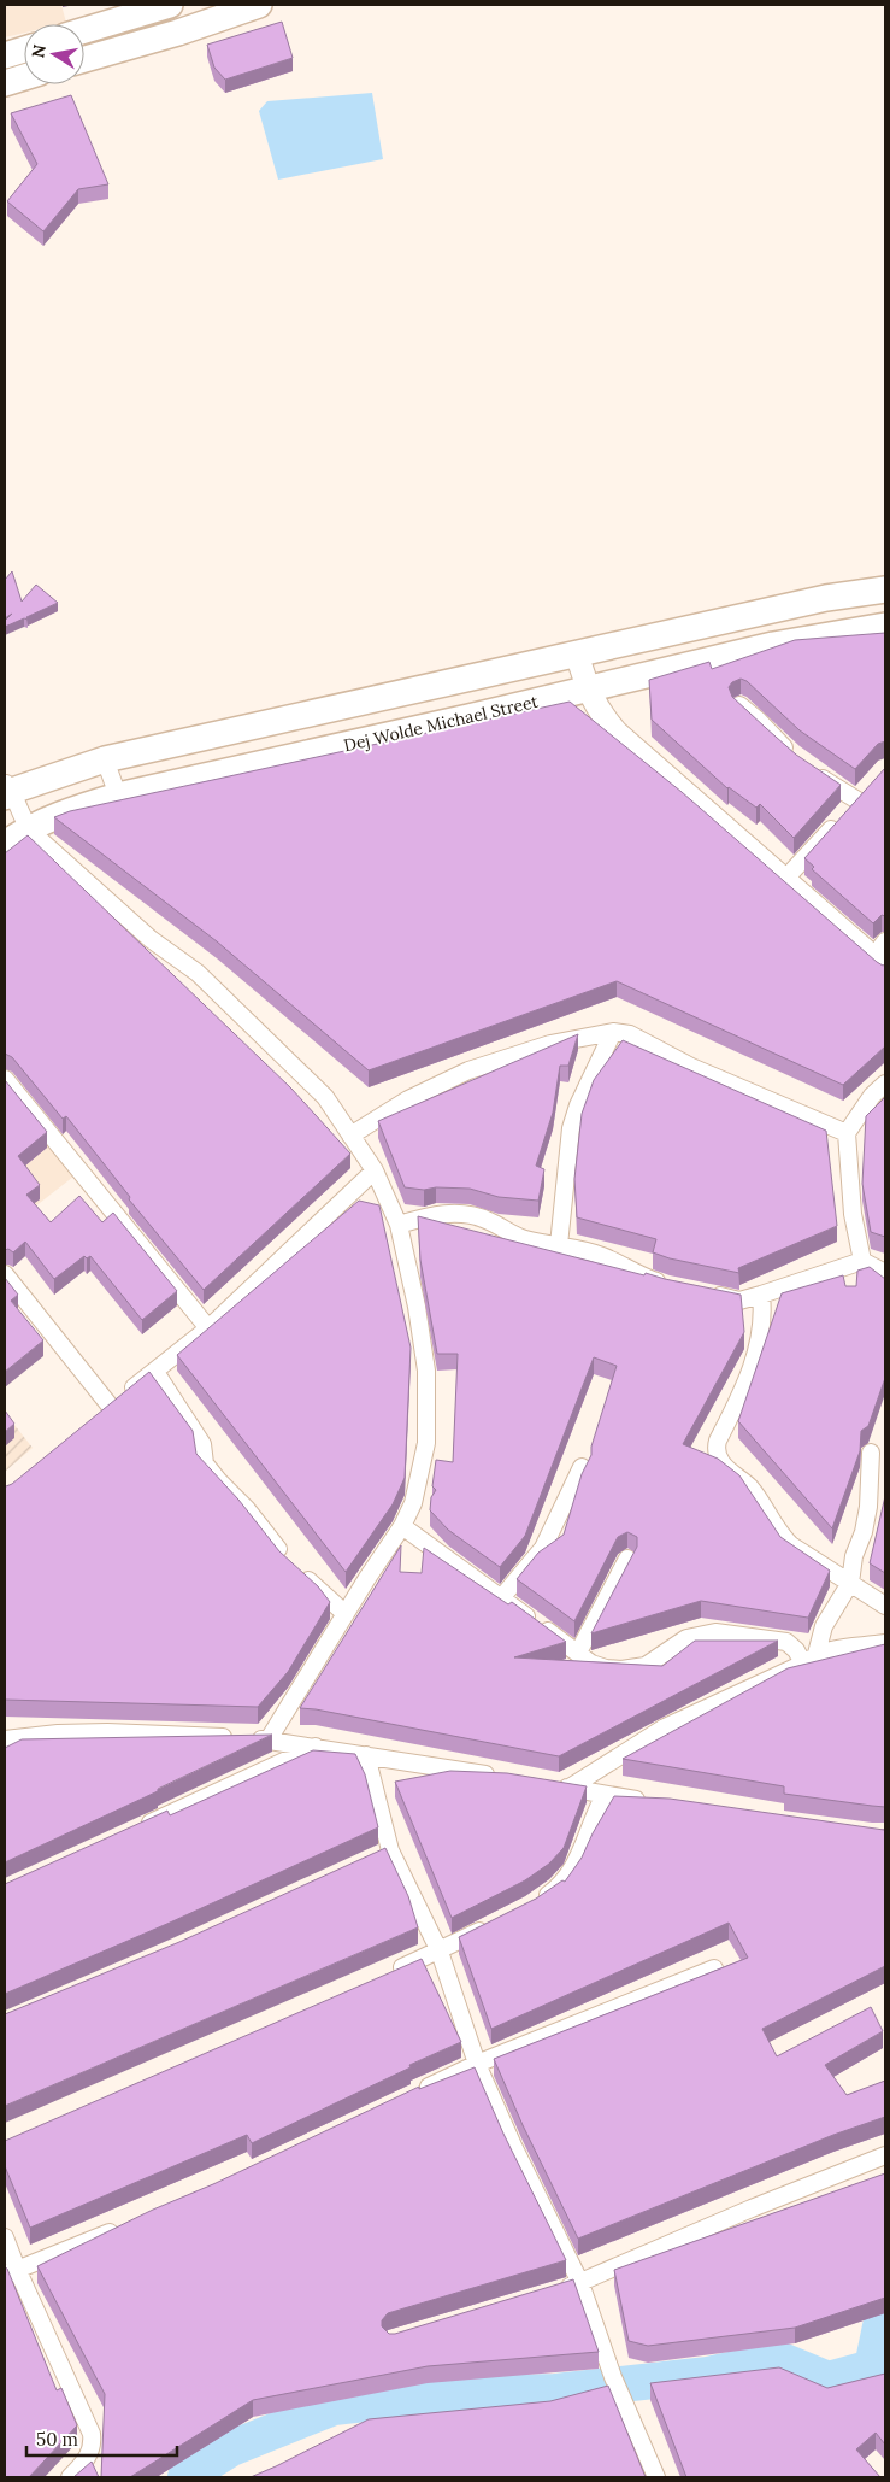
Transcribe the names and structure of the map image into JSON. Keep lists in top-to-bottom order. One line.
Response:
{"streets":{"main road":["Dej Wolde Michael Street"]},"scale_bar":"50 m","north":"left"}
